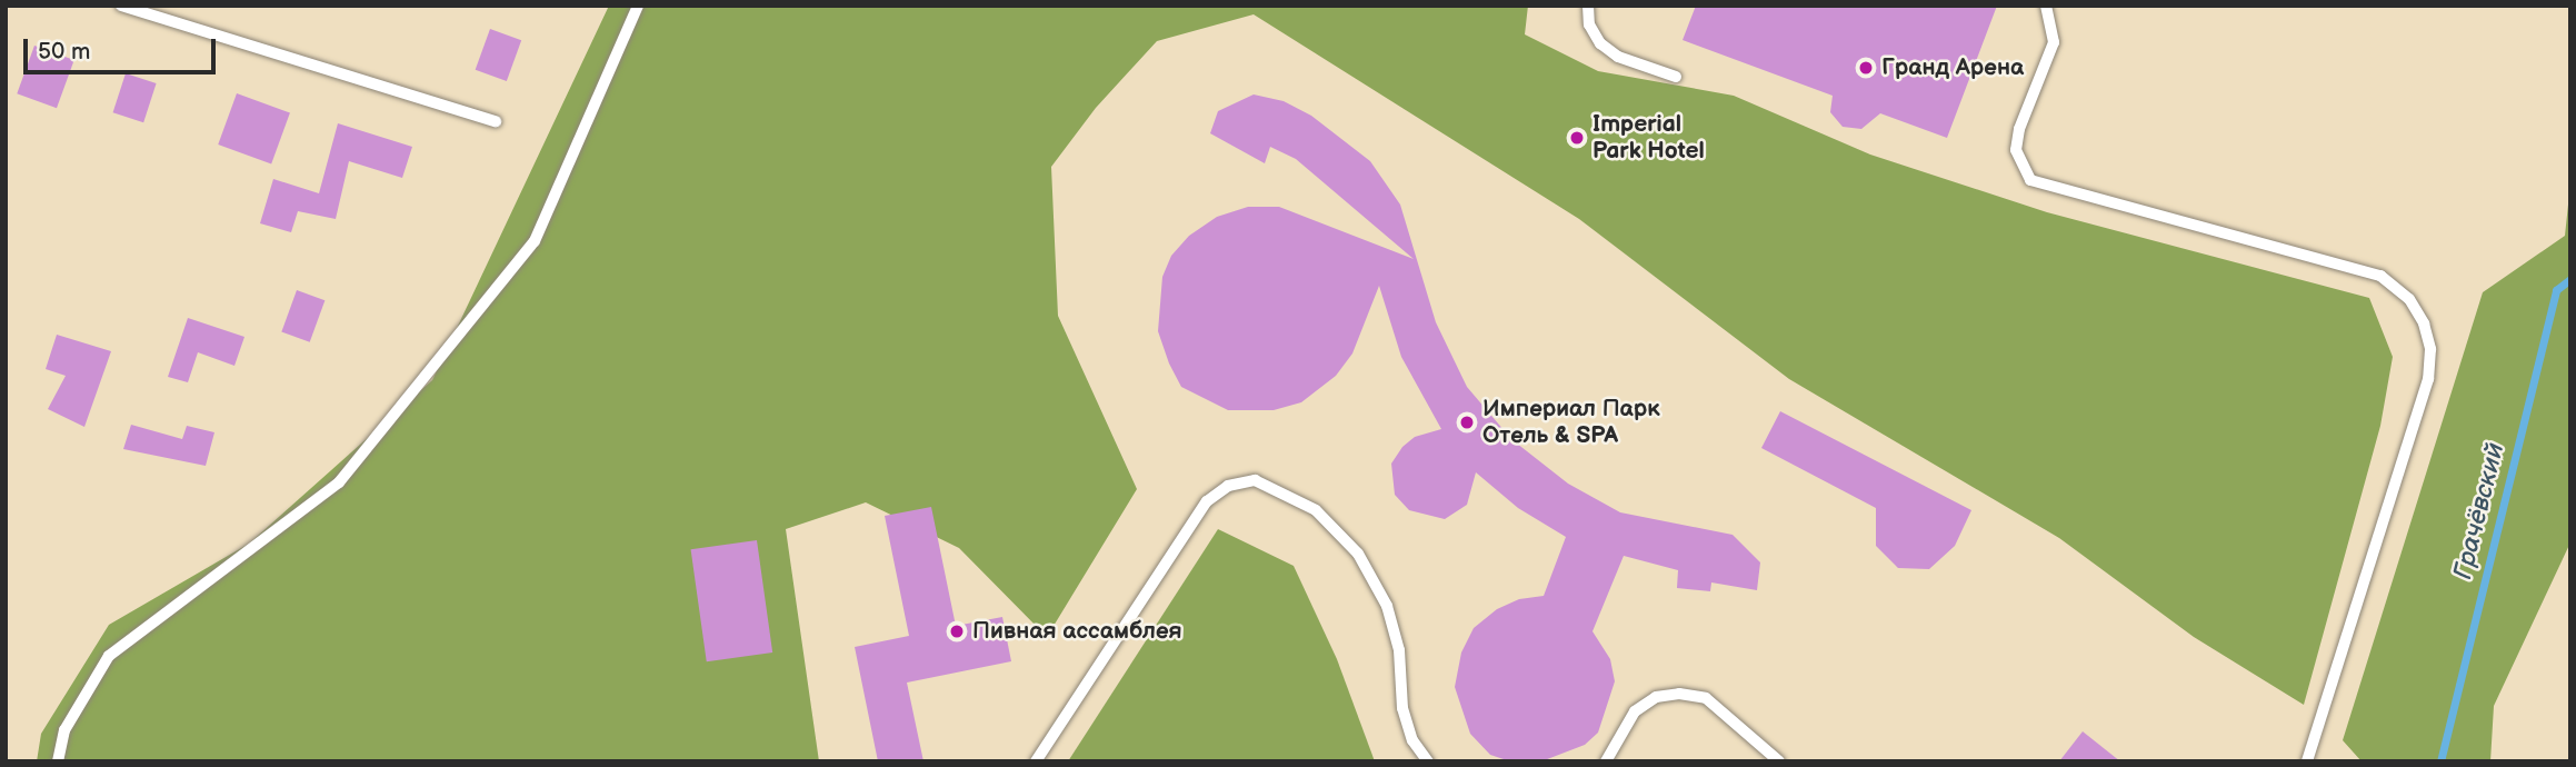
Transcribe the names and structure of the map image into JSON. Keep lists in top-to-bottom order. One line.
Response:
{"water":["Грачёвский"],"places":["Гранд Арена","Imperial Park Hotel","Империал Парк Отель & SPA","Пивная ассамблея"],"scale_bar":"50 m"}
